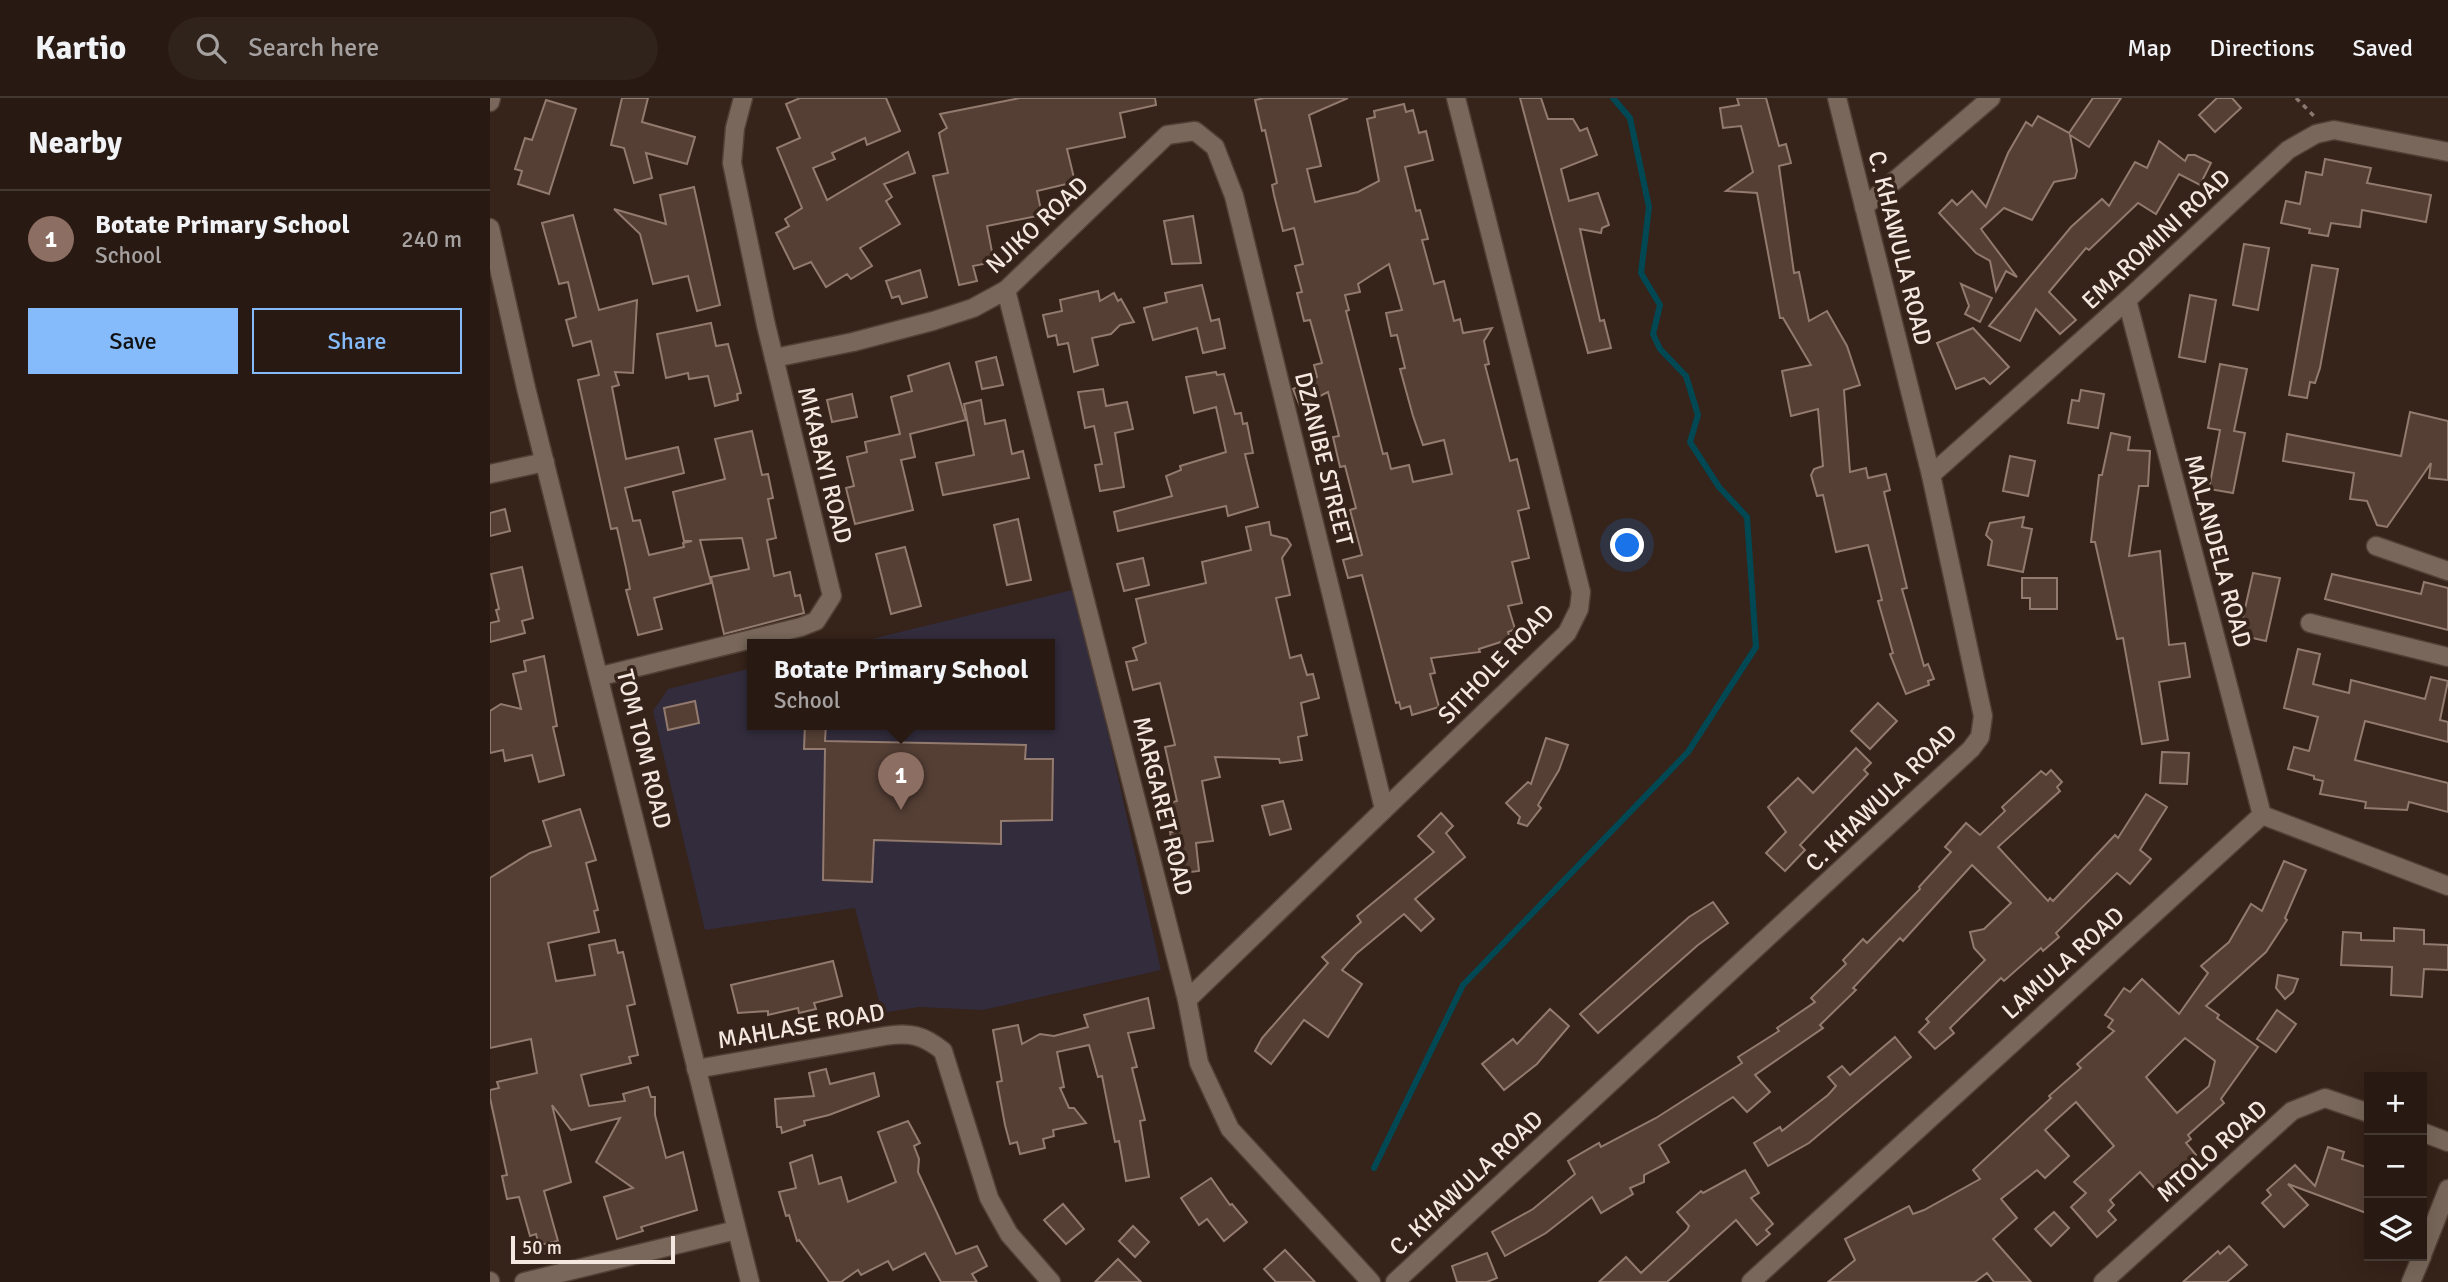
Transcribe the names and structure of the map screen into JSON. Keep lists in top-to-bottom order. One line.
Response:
{"streets":{"street":["NJIKO ROAD","EMAROMINI ROAD","C. KHAWULA ROAD","DZANIBE STREET","MKABAYI ROAD","MALANDELA ROAD","SITHOLE ROAD","TOM TOM ROAD","MARGARET ROAD","LAMULA ROAD","MAHLASE ROAD","MTOLO ROAD"]},"crossings":[["NJIKO ROAD","DZANIBE STREET"],["NJIKO ROAD","MKABAYI ROAD"],["NJIKO ROAD","MARGARET ROAD"],["EMAROMINI ROAD","C. KHAWULA ROAD"],["EMAROMINI ROAD","MALANDELA ROAD"],["DZANIBE STREET","SITHOLE ROAD"],["MKABAYI ROAD","TOM TOM ROAD"],["MALANDELA ROAD","LAMULA ROAD"],["SITHOLE ROAD","MARGARET ROAD"],["TOM TOM ROAD","MAHLASE ROAD"]],"scale_bar":"50 m","page":{"header":"Kartio","search":"Search here","nav":["Map","Directions","Saved"],"heading":"Nearby","list":[{"mark":"1","name":"Botate Primary School","note":"School","value":"240 m"}],"buttons":["Save","Share"],"popup":["Botate Primary School","School"],"pins":"1","map_buttons":["+","−"],"scale":"50 m"}}
